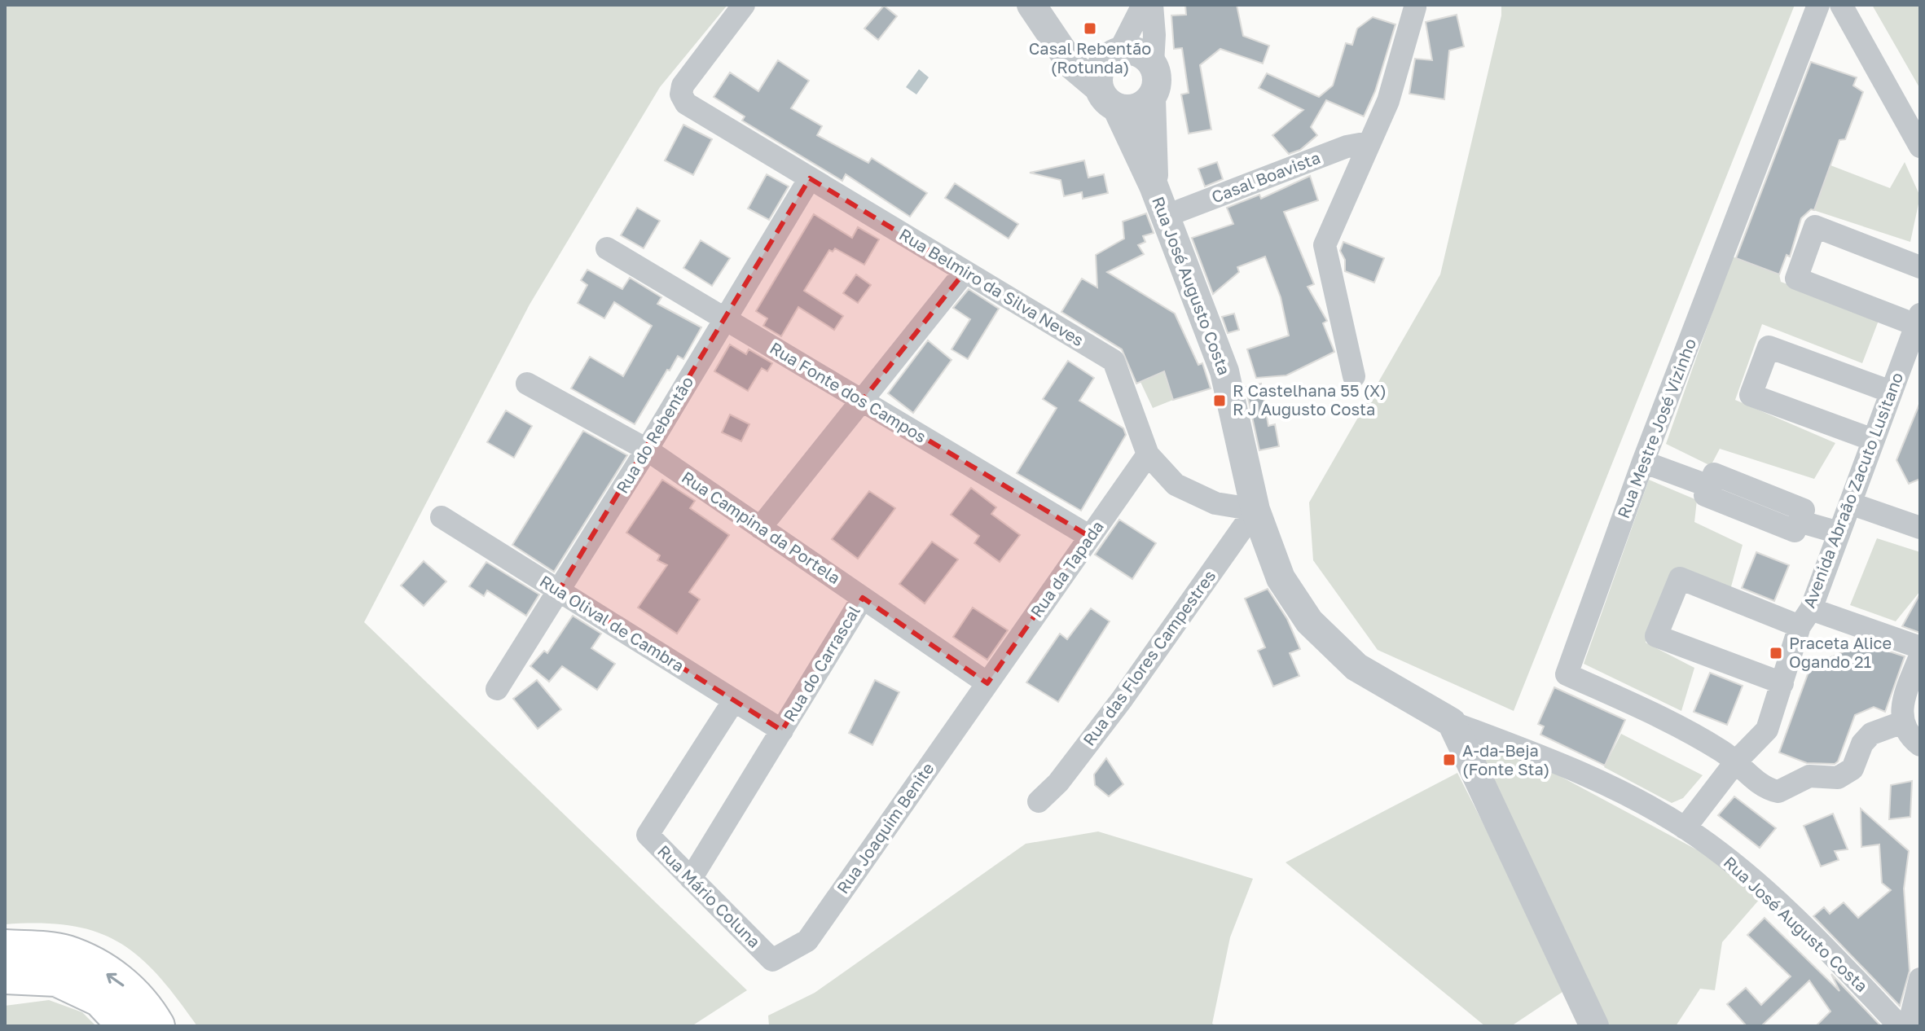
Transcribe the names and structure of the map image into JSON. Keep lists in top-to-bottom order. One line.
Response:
{"streets":{"street":["Casal Boavista","Rua José Augusto Costa","Rua Belmiro da Silva Neves","Rua Fonte dos Campos","Rua Mestre José Vizinho","Rua do Rebentão","Avenida Abraão Zacuto Lusitano","Rua Campina da Portela","Rua da Tapada","Rua Olival de Cambra","Rua das Flores Campestres","Rua do Carrascal","Rua Joaquim Benite","Rua Mário Coluna"]},"crossings":[["Casal Boavista","Rua José Augusto Costa"],["Rua José Augusto Costa","Rua Belmiro da Silva Neves"],["Rua José Augusto Costa","Avenida Abraão Zacuto Lusitano"],["Rua José Augusto Costa","Rua das Flores Campestres"],["Rua Belmiro da Silva Neves","Rua do Rebentão"],["Rua Belmiro da Silva Neves","Rua da Tapada"],["Rua Belmiro da Silva Neves","Rua das Flores Campestres"],["Rua Fonte dos Campos","Rua do Rebentão"],["Rua Fonte dos Campos","Rua da Tapada"],["Rua Mestre José Vizinho","Avenida Abraão Zacuto Lusitano"],["Rua do Rebentão","Rua Campina da Portela"],["Rua do Rebentão","Rua Olival de Cambra"],["Rua Campina da Portela","Rua da Tapada"],["Rua Campina da Portela","Rua do Carrascal"],["Rua Campina da Portela","Rua Joaquim Benite"],["Rua da Tapada","Rua Joaquim Benite"],["Rua Olival de Cambra","Rua do Carrascal"],["Rua Olival de Cambra","Rua Mário Coluna"],["Rua do Carrascal","Rua Mário Coluna"],["Rua Joaquim Benite","Rua Mário Coluna"]],"places":{"transit":["Casal Rebentão (Rotunda)","R Castelhana 55 (X) R J Augusto Costa","Praceta Alice Ogando 21","A-da-Beja (Fonte Sta)"]}}
